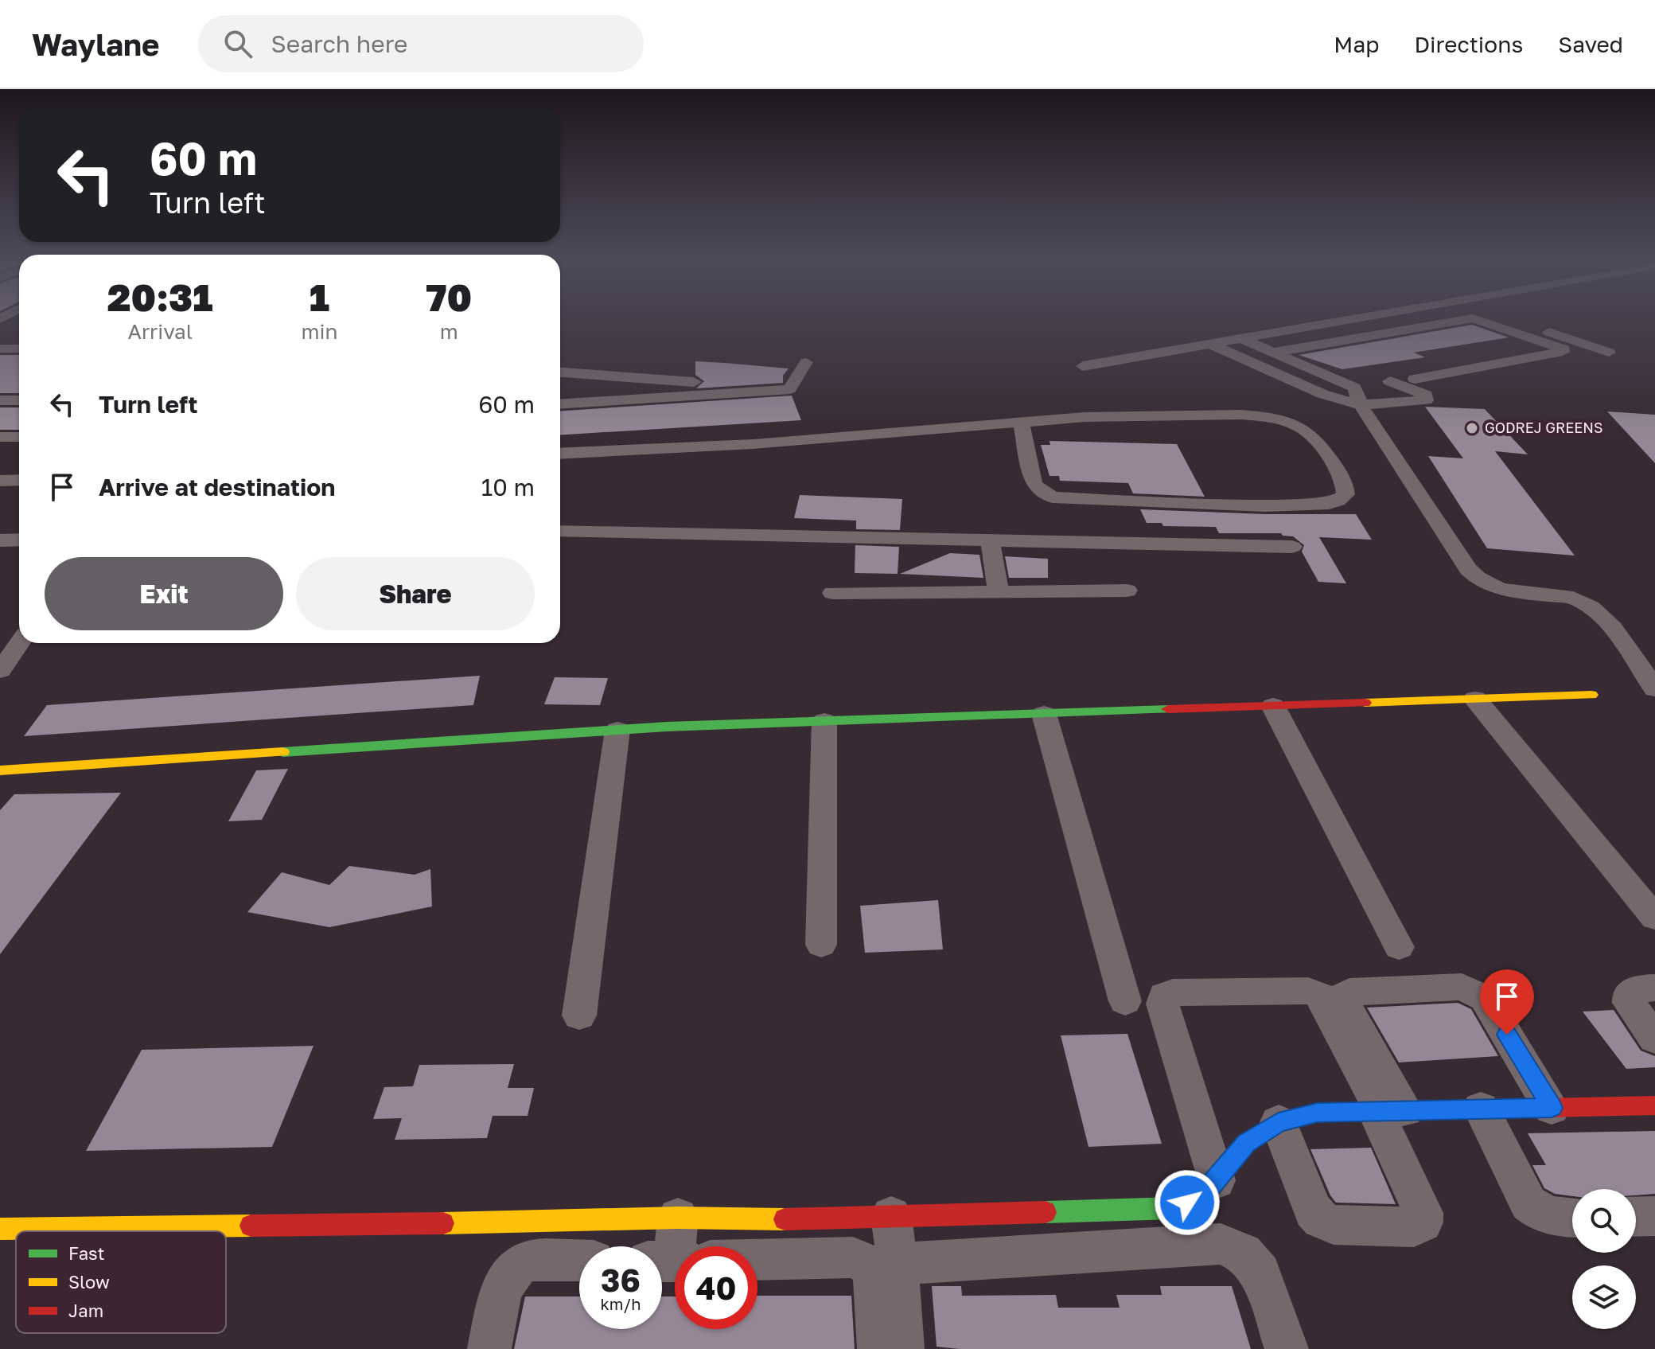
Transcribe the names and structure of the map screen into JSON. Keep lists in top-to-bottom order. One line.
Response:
{"places":["GODREJ GREENS"],"legend":["Fast","Slow","Jam"],"page":{"header":"Waylane","search":"Search here","nav":["Map","Directions","Saved"],"turn":["60 m","Turn left"],"eta":["20:31","Arrival","1","min","70","m"],"list":[{"name":"Turn left","value":"60 m"},{"name":"Arrive at destination","value":"10 m"}],"buttons":["Exit","Share"],"speed":"36 km/h","limit":"40"}}
